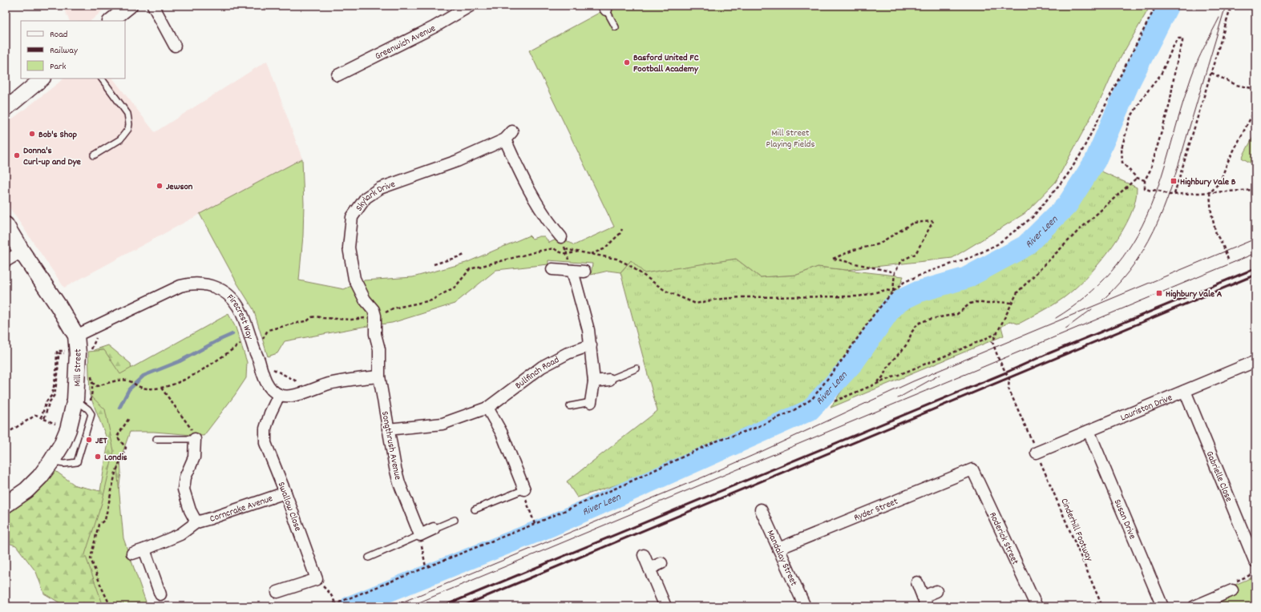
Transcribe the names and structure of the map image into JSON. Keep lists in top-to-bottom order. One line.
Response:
{"streets":{"main road":["Mill Street"],"street":["Greenwich Avenue","Skylark Drive","Firecrest Way","Bullfinch Road","Lauriston Drive","Songthrush Avenue","Gabrielle Close","Swallow Close","Corncrake Avenue","Ryder Street","Susan Drive","Roderick Street","Mandalay Street"],"path":["Cinderhill Footway"]},"crossings":[["Skylark Drive","Songthrush Avenue"],["Firecrest Way","Mill Street"],["Firecrest Way","Swallow Close"],["Bullfinch Road","Songthrush Avenue"],["Lauriston Drive","Gabrielle Close"],["Lauriston Drive","Susan Drive"],["Lauriston Drive","Cinderhill Footway"],["Swallow Close","Corncrake Avenue"],["Ryder Street","Roderick Street"],["Ryder Street","Mandalay Street"]],"water":["River Leen"],"parks":["Mill Street Playing Fields"],"places":{"other":["Basford United FC Football Academy","Bob's Shop","Donna's Curl-up and Dye","Jewson","JET","Londis"],"transit":["Highbury Vale B","Highbury Vale A"]},"legend":["Road","Railway","Park"]}
